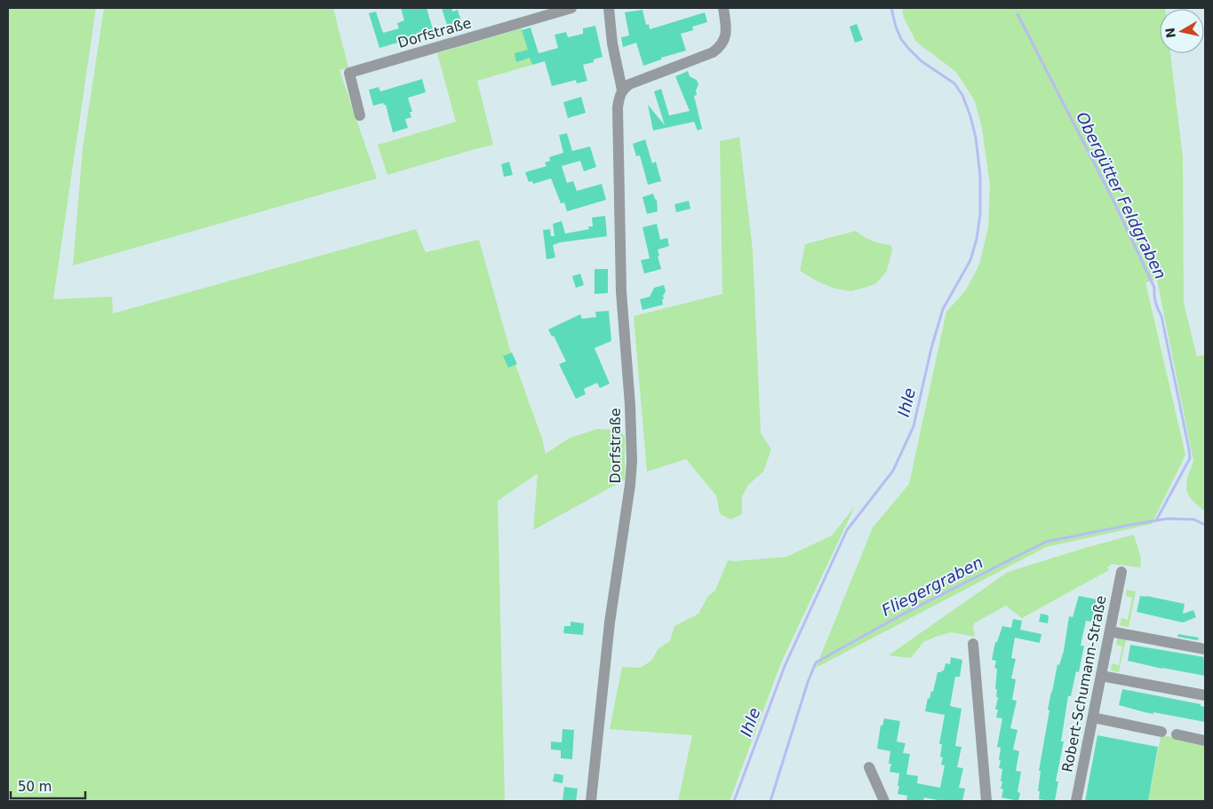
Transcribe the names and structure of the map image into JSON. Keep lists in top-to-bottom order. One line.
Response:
{"streets":{"street":["Dorfstraße","Robert-Schumann-Straße"]},"water":["Obergütter Feldgraben","Ihle","Fliegergraben"],"scale_bar":"50 m","north":"left"}
